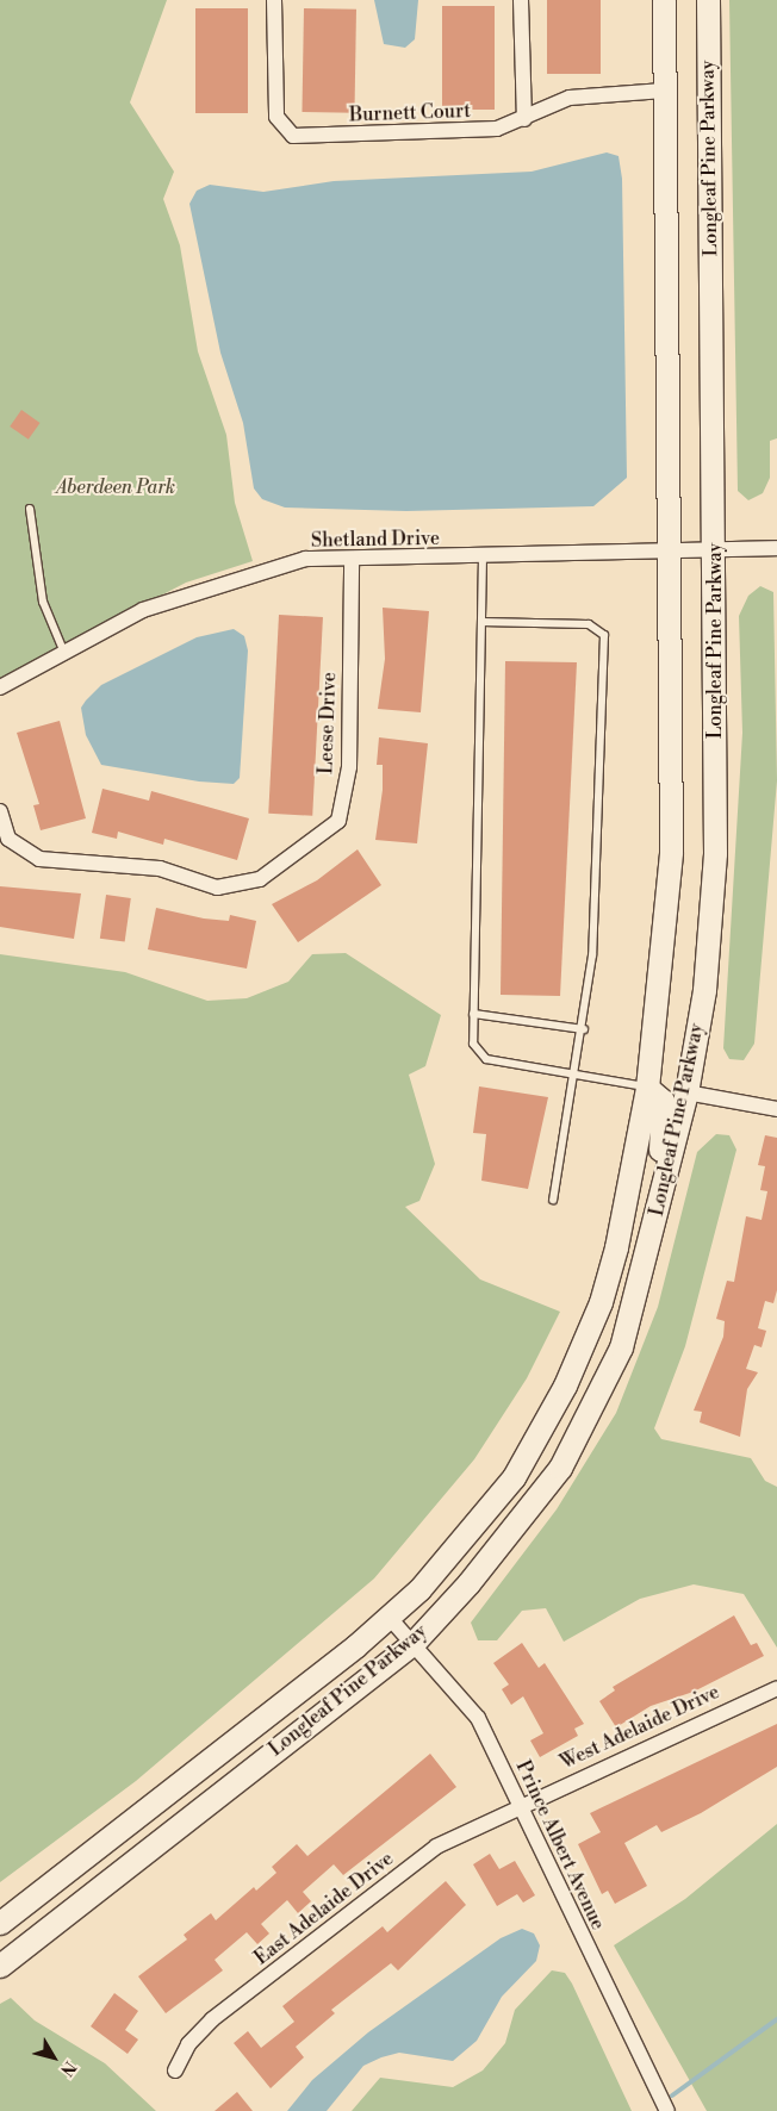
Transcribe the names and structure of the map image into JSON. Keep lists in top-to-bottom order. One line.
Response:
{"streets":{"main road":["Longleaf Pine Parkway"],"street":["Burnett Court","Shetland Drive","Leese Drive","West Adelaide Drive","Prince Albert Avenue","East Adelaide Drive"]},"crossings":[["Burnett Court","Longleaf Pine Parkway"],["Longleaf Pine Parkway","Shetland Drive"],["Longleaf Pine Parkway","Prince Albert Avenue"],["Shetland Drive","Leese Drive"],["West Adelaide Drive","Prince Albert Avenue"],["West Adelaide Drive","East Adelaide Drive"],["Prince Albert Avenue","East Adelaide Drive"]],"parks":["Aberdeen Park"],"north":"bottom right"}
